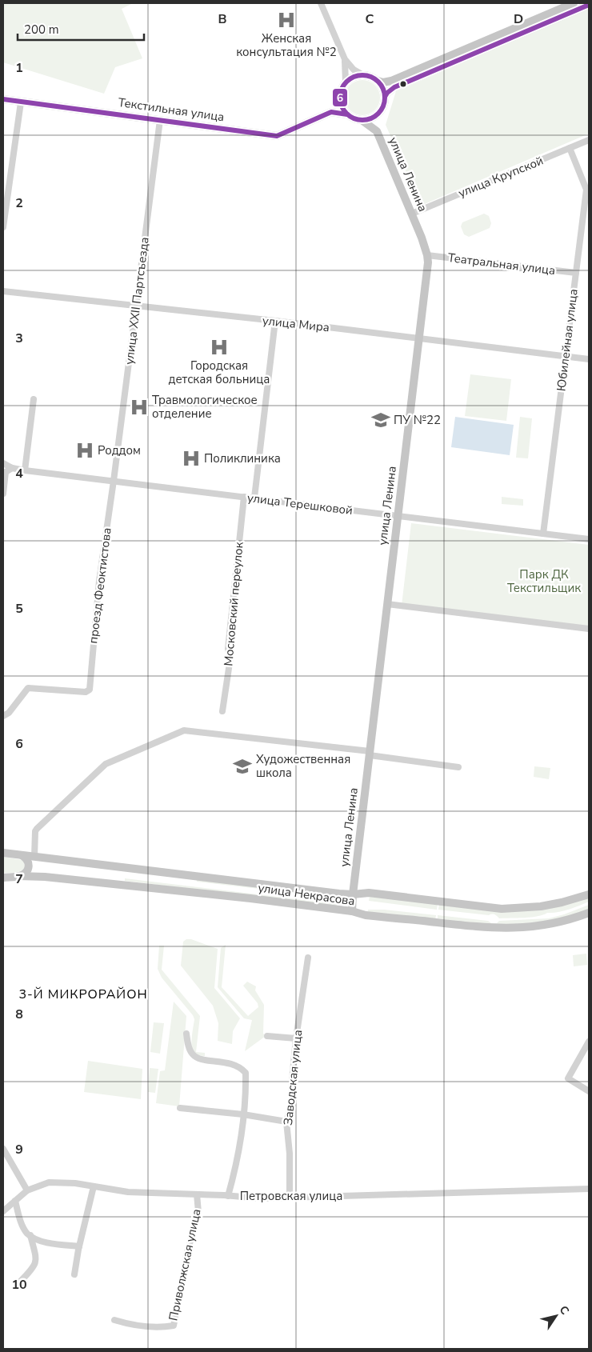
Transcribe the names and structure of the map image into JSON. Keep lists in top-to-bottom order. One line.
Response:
{"streets":{"main road":["Текстильная улица","улица Ленина","улица Некрасова"],"street":["улица Крупской","Театральная улица","улица XXII Партсъезда","улица Мира","Юбилейная улица","улица Терешковой","проезд Феоктистова","Московский переулок","Заводская улица","Петровская улица","Приволжская улица"]},"crossings":[["Текстильная улица","улица XXII Партсъезда"],["улица Ленина","улица Крупской"],["улица Ленина","Театральная улица"],["улица Ленина","улица Мира"],["улица Ленина","улица Терешковой"],["улица Ленина","улица Некрасова"],["улица Крупской","Юбилейная улица"],["Театральная улица","Юбилейная улица"],["улица XXII Партсъезда","улица Мира"],["улица XXII Партсъезда","улица Терешковой"],["улица XXII Партсъезда","проезд Феоктистова"],["улица Мира","Юбилейная улица"],["Юбилейная улица","улица Терешковой"],["улица Терешковой","проезд Феоктистова"],["улица Терешковой","Московский переулок"],["Заводская улица","Петровская улица"],["Петровская улица","Приволжская улица"]],"districts":["3-Й МИКРОРАЙОН"],"parks":["Парк ДК Текстильщик"],"places":{"hospital":["Женская консультация №2","Городская детская больница","Травмологическое отделение","Роддом","Поликлиника"],"school or university":["ПУ №22","Художественная школа"]},"lines":["transit line 6"],"scale_bar":"200 m","north":"top right","grid":{"columns":["B","C","D"],"rows":["1","2","3","4","5","6","7","8","9","10"]}}
